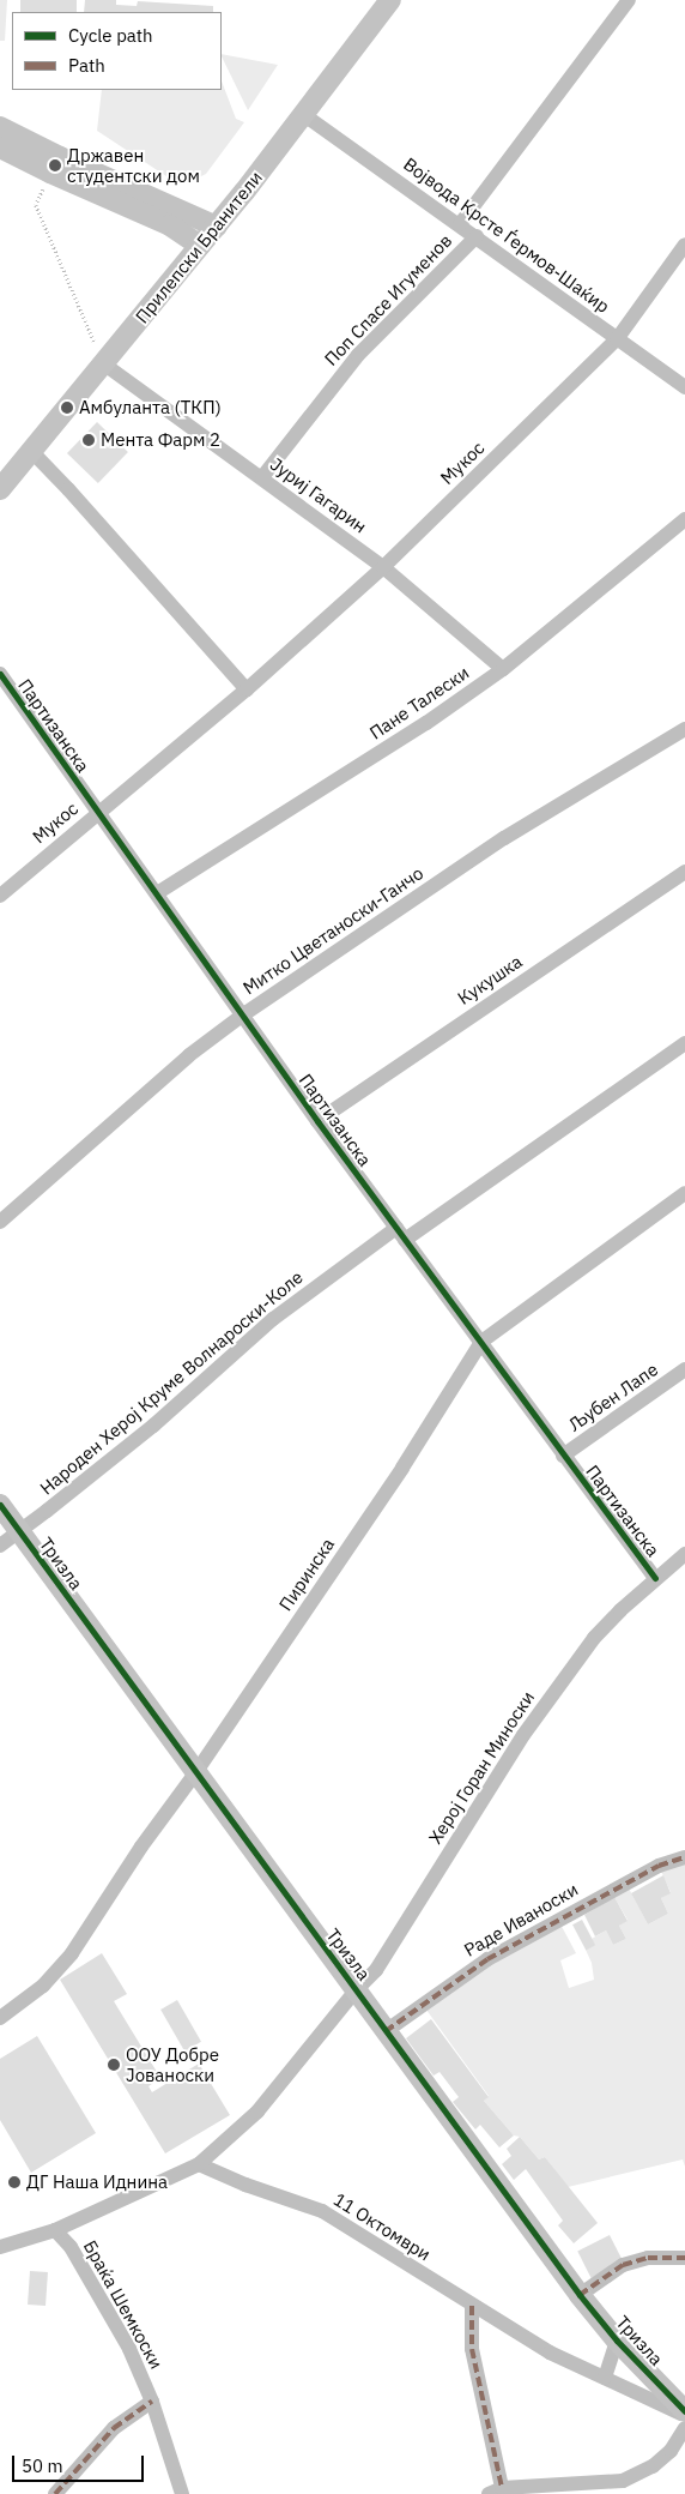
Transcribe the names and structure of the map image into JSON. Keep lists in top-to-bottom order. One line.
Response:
{"streets":{"street":["Војвода Крсте Ѓермов-Шаќир","Прилепски Бранители","Поп Спасе Игуменов","Мукос","Јуриј Гагарин","Пане Талески","Партизанска","Митко Цветаноски-Ганчо","Кукушка","Народен Херој Круме Волнароски-Коле","Љубен Лапе","Тризла","Пиринска","Херој Горан Миноски","Раде Иваноски","11 Октомври","Браќа Шемкоски"]},"crossings":[["Војвода Крсте Ѓермов-Шаќир","Прилепски Бранители"],["Војвода Крсте Ѓермов-Шаќир","Поп Спасе Игуменов"],["Војвода Крсте Ѓермов-Шаќир","Мукос"],["Прилепски Бранители","Јуриј Гагарин"],["Поп Спасе Игуменов","Јуриј Гагарин"],["Мукос","Јуриј Гагарин"],["Мукос","Партизанска"],["Јуриј Гагарин","Пане Талески"],["Пане Талески","Партизанска"],["Партизанска","Митко Цветаноски-Ганчо"],["Партизанска","Кукушка"],["Партизанска","Народен Херој Круме Волнароски-Коле"],["Партизанска","Љубен Лапе"],["Партизанска","Пиринска"],["Партизанска","Херој Горан Миноски"],["Народен Херој Круме Волнароски-Коле","Тризла"],["Тризла","Пиринска"],["Тризла","Херој Горан Миноски"],["Тризла","Раде Иваноски"],["Тризла","11 Октомври"]],"places":["Државен студентски дом","Амбуланта (ТКП)","Мента Фарм 2","ООУ Добре Јованоски","ДГ Наша Иднина"],"legend":["Cycle path","Path"],"scale_bar":"50 m"}
